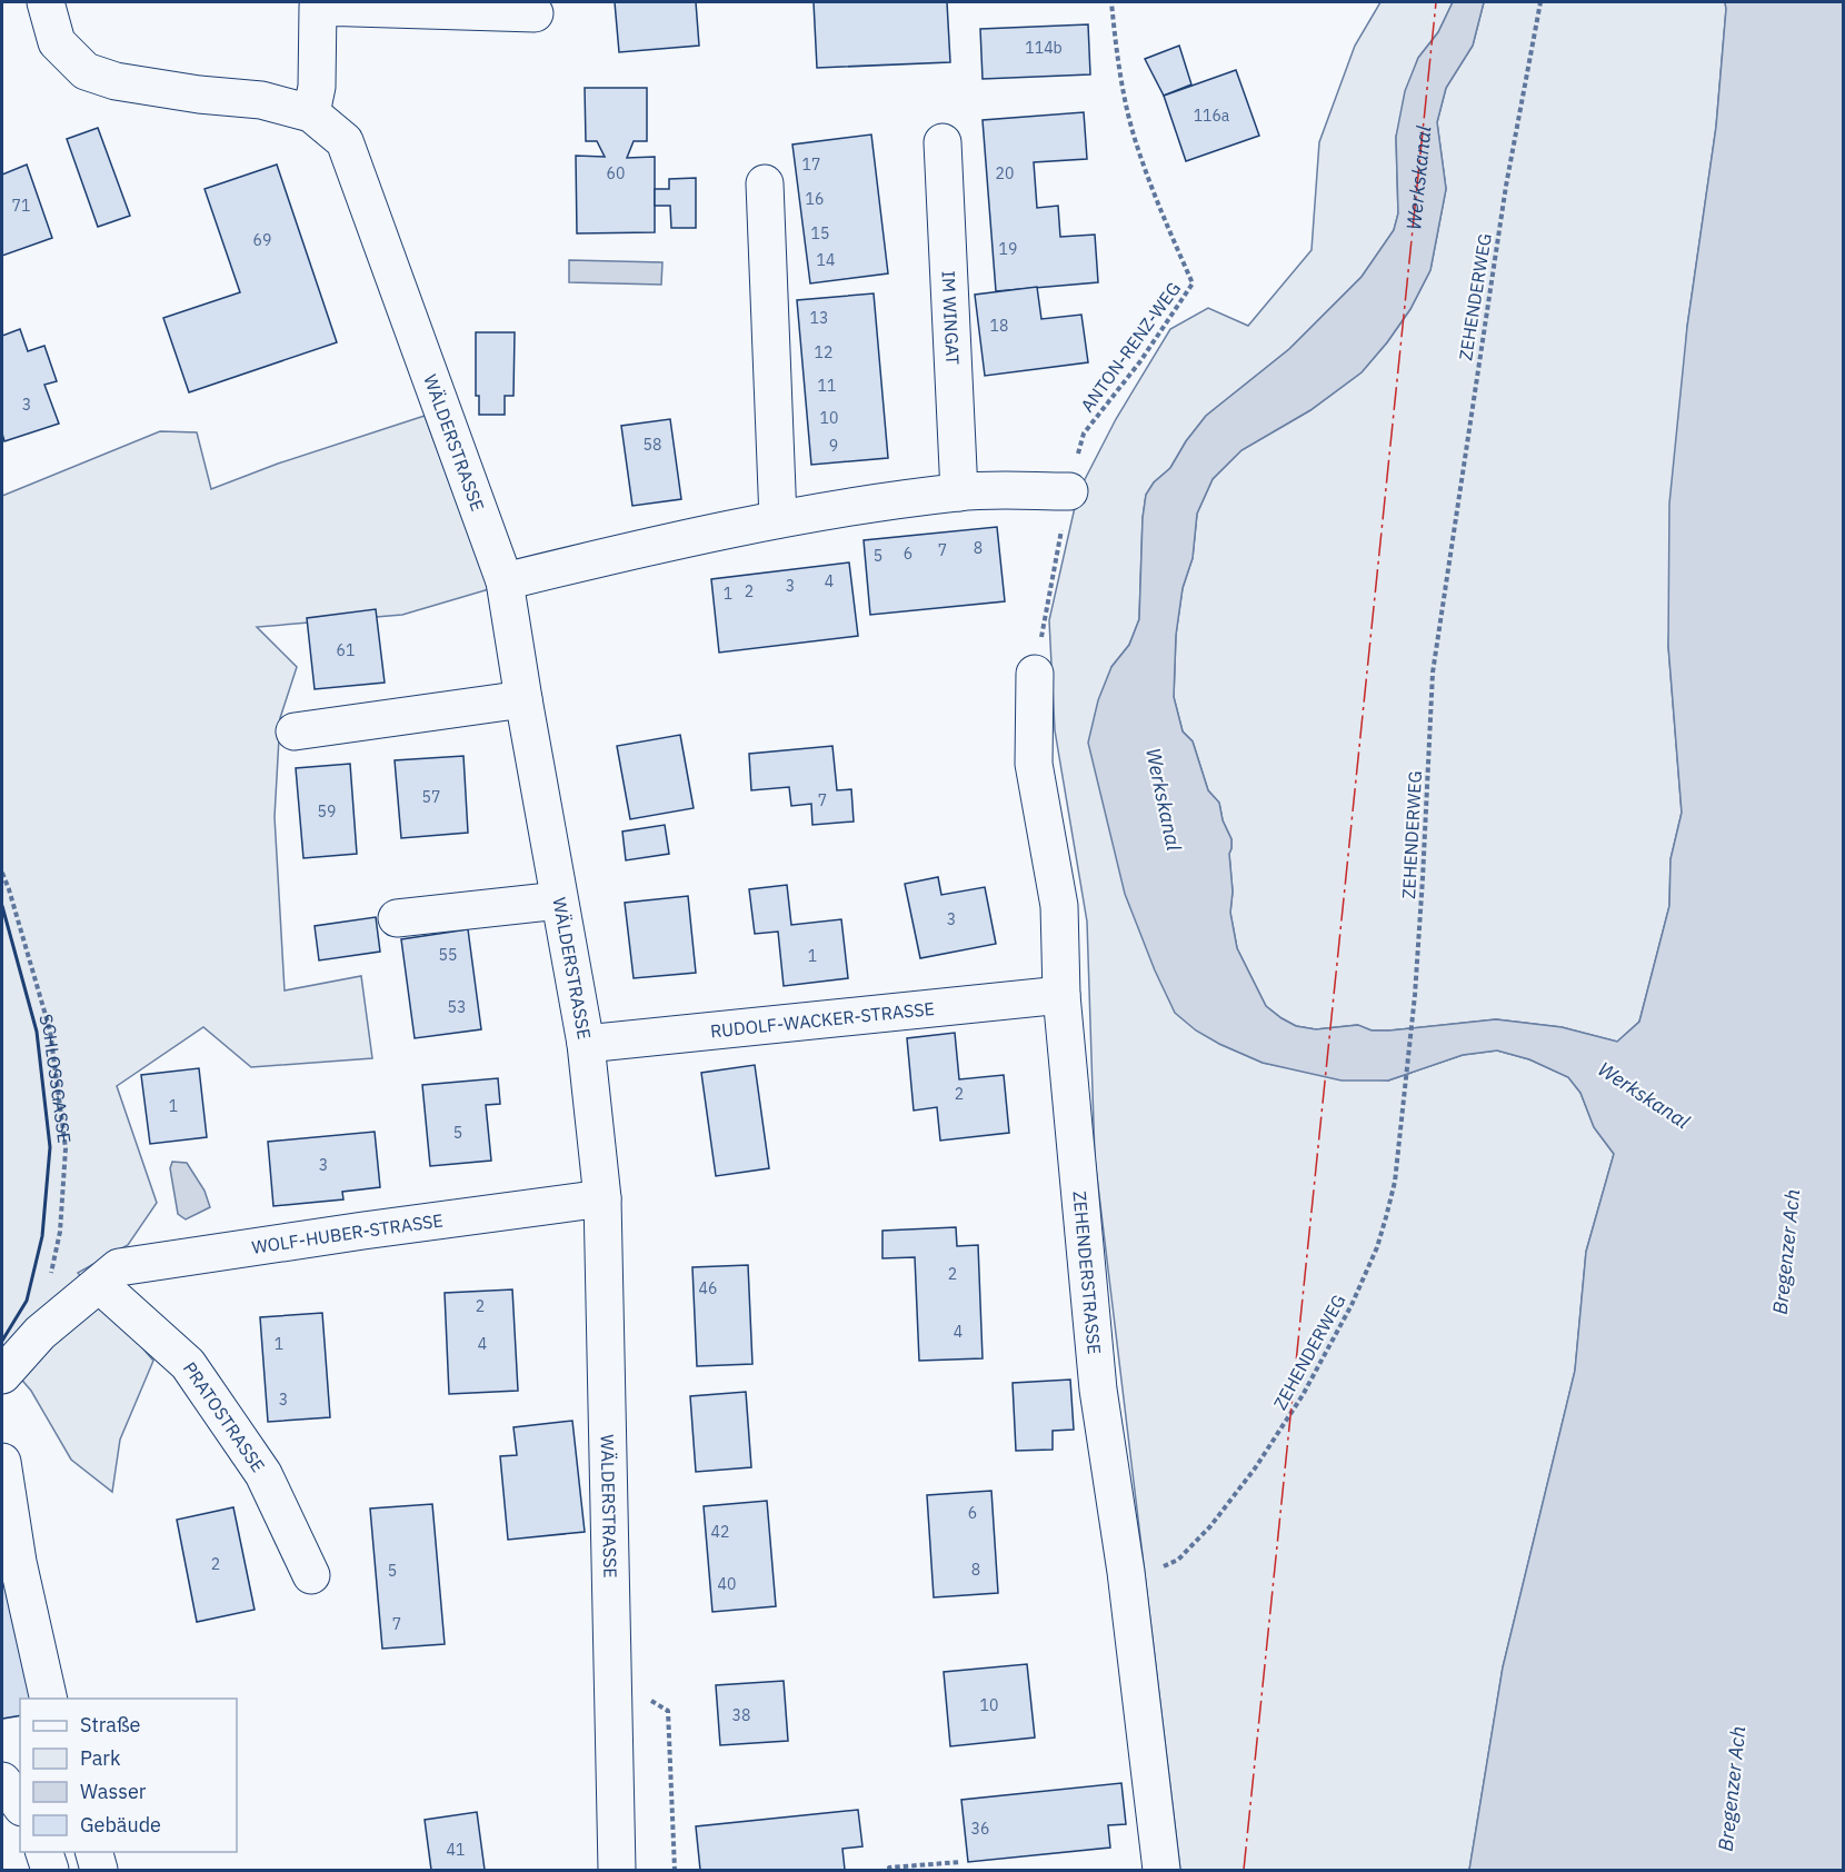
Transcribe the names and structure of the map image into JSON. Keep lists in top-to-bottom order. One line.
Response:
{"streets":{"street":["IM WINGAT","WÄLDERSTRASSE","RUDOLF-WACKER-STRASSE","WOLF-HUBER-STRASSE","ZEHENDERSTRASSE","PRATOSTRASSE"],"path":["ZEHENDERWEG","ANTON-RENZ-WEG","SCHLOSSGASSE"]},"crossings":[["ZEHENDERWEG","ZEHENDERSTRASSE"],["ANTON-RENZ-WEG","ZEHENDERSTRASSE"],["WÄLDERSTRASSE","RUDOLF-WACKER-STRASSE"],["WÄLDERSTRASSE","WOLF-HUBER-STRASSE"],["RUDOLF-WACKER-STRASSE","ZEHENDERSTRASSE"],["WOLF-HUBER-STRASSE","PRATOSTRASSE"]],"water":["Werkskanal","Bregenzer Ach"],"house_numbers":["114b","116a","17","60","20","16","71","15","69","19","14","13","18","12","11","3","10","58","9","8","7","6","5","4","3","2","1","61","57","7","59","3","55","1","53","2","1","5","3","2","46","2","4","1","4","3","6","42","2","8","5","40","7","10","38","36","41"],"legend":["Straße","Park","Wasser","Gebäude"]}
